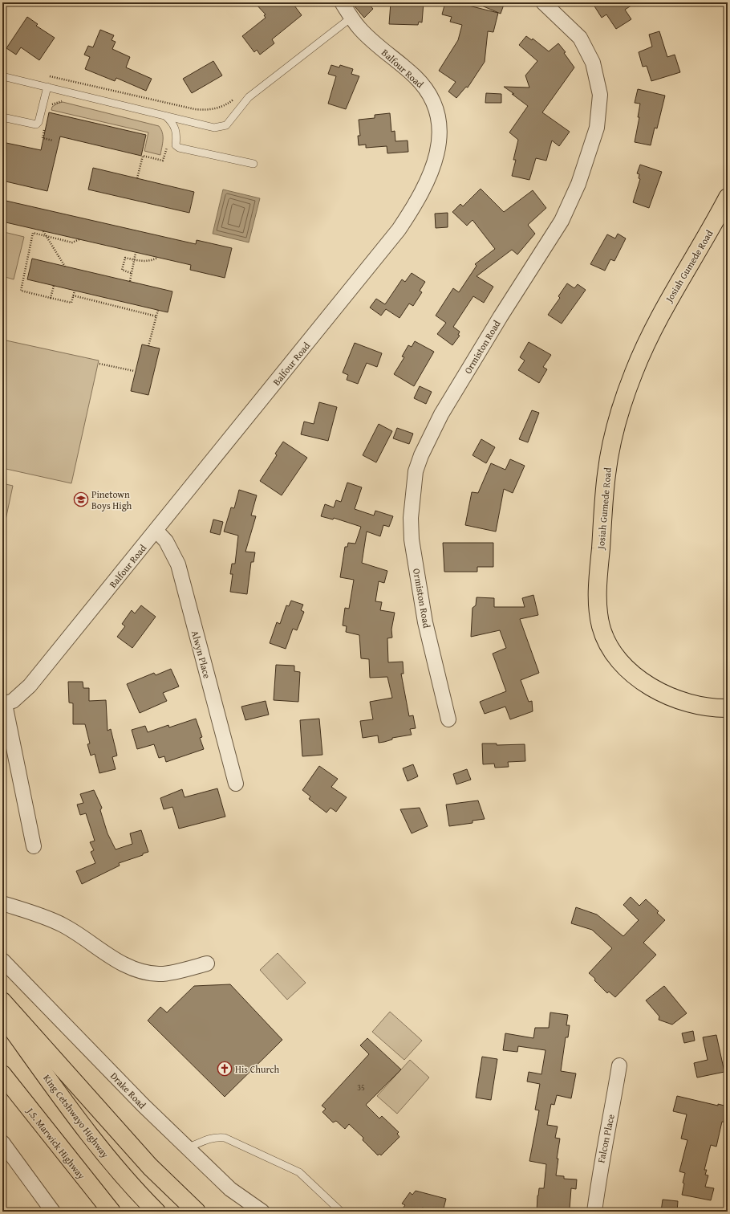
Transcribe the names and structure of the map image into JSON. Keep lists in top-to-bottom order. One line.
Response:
{"streets":{"main road":["Josiah Gumede Road","King Cetshwayo Highway","J.S. Marwick Highway"],"street":["Balfour Road","Ormiston Road","Alwyn Place","Drake Road","Falcon Place"]},"crossings":[["Balfour Road","Alwyn Place"]],"places":{"school or university":["Pinetown Boys High"],"church":["His Church"]},"house_numbers":["35"]}
